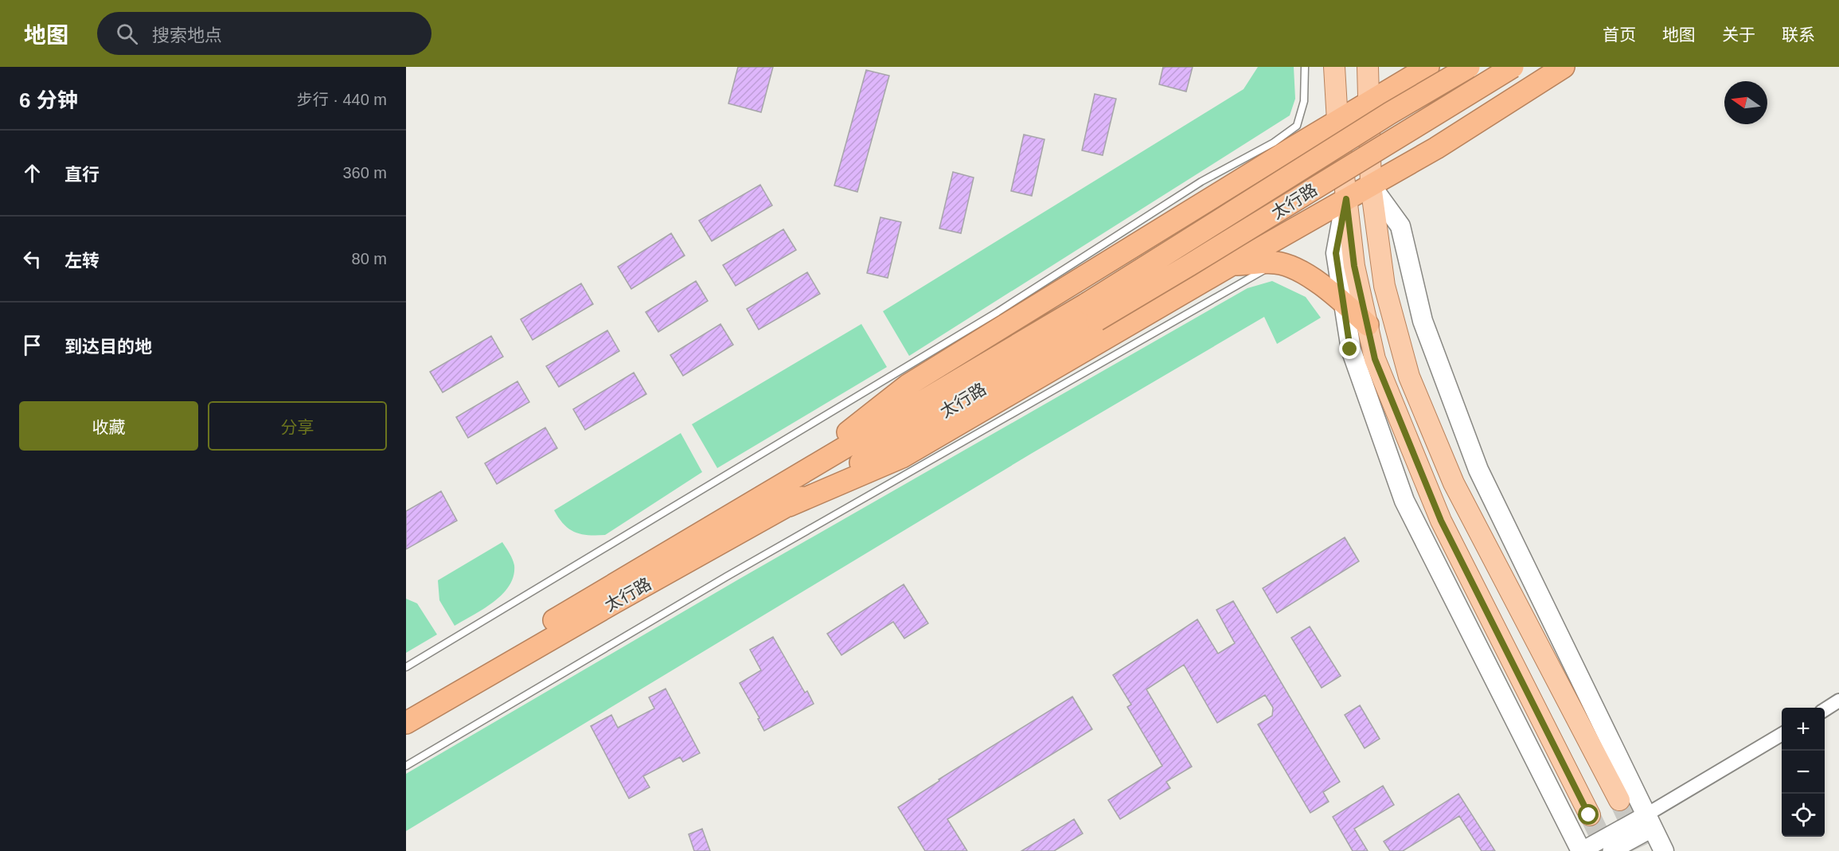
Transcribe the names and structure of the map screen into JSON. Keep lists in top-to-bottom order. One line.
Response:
{"streets":{"highway":["太行路"]},"north":"left","page":{"header":"地图","search":"搜索地点","nav":["首页","地图","关于","联系"],"heading":["6 分钟","步行 · 440 m"],"list":[["直行","360 m"],["左转","80 m"],"到达目的地"],"buttons":["收藏","分享"],"map_buttons":["+","−"]}}
